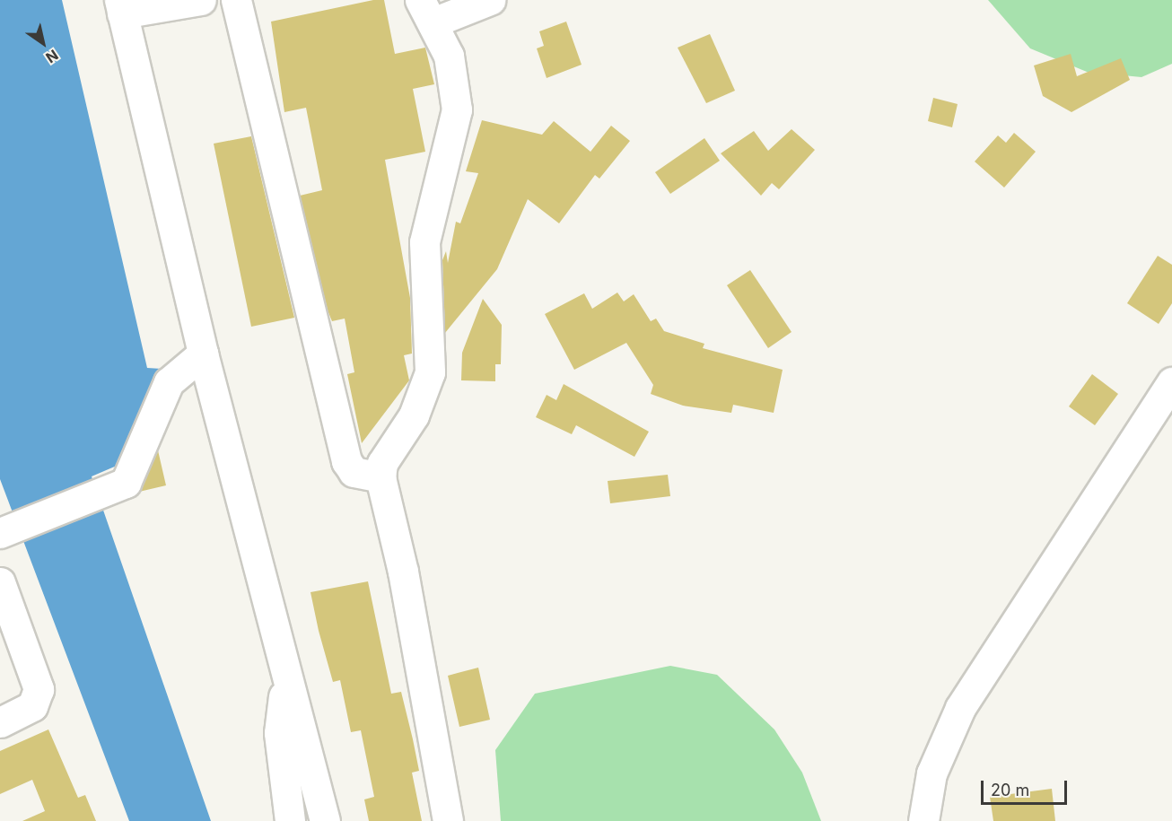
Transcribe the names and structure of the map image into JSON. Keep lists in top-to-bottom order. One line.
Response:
{"scale_bar":"20 m","north":"bottom right"}
